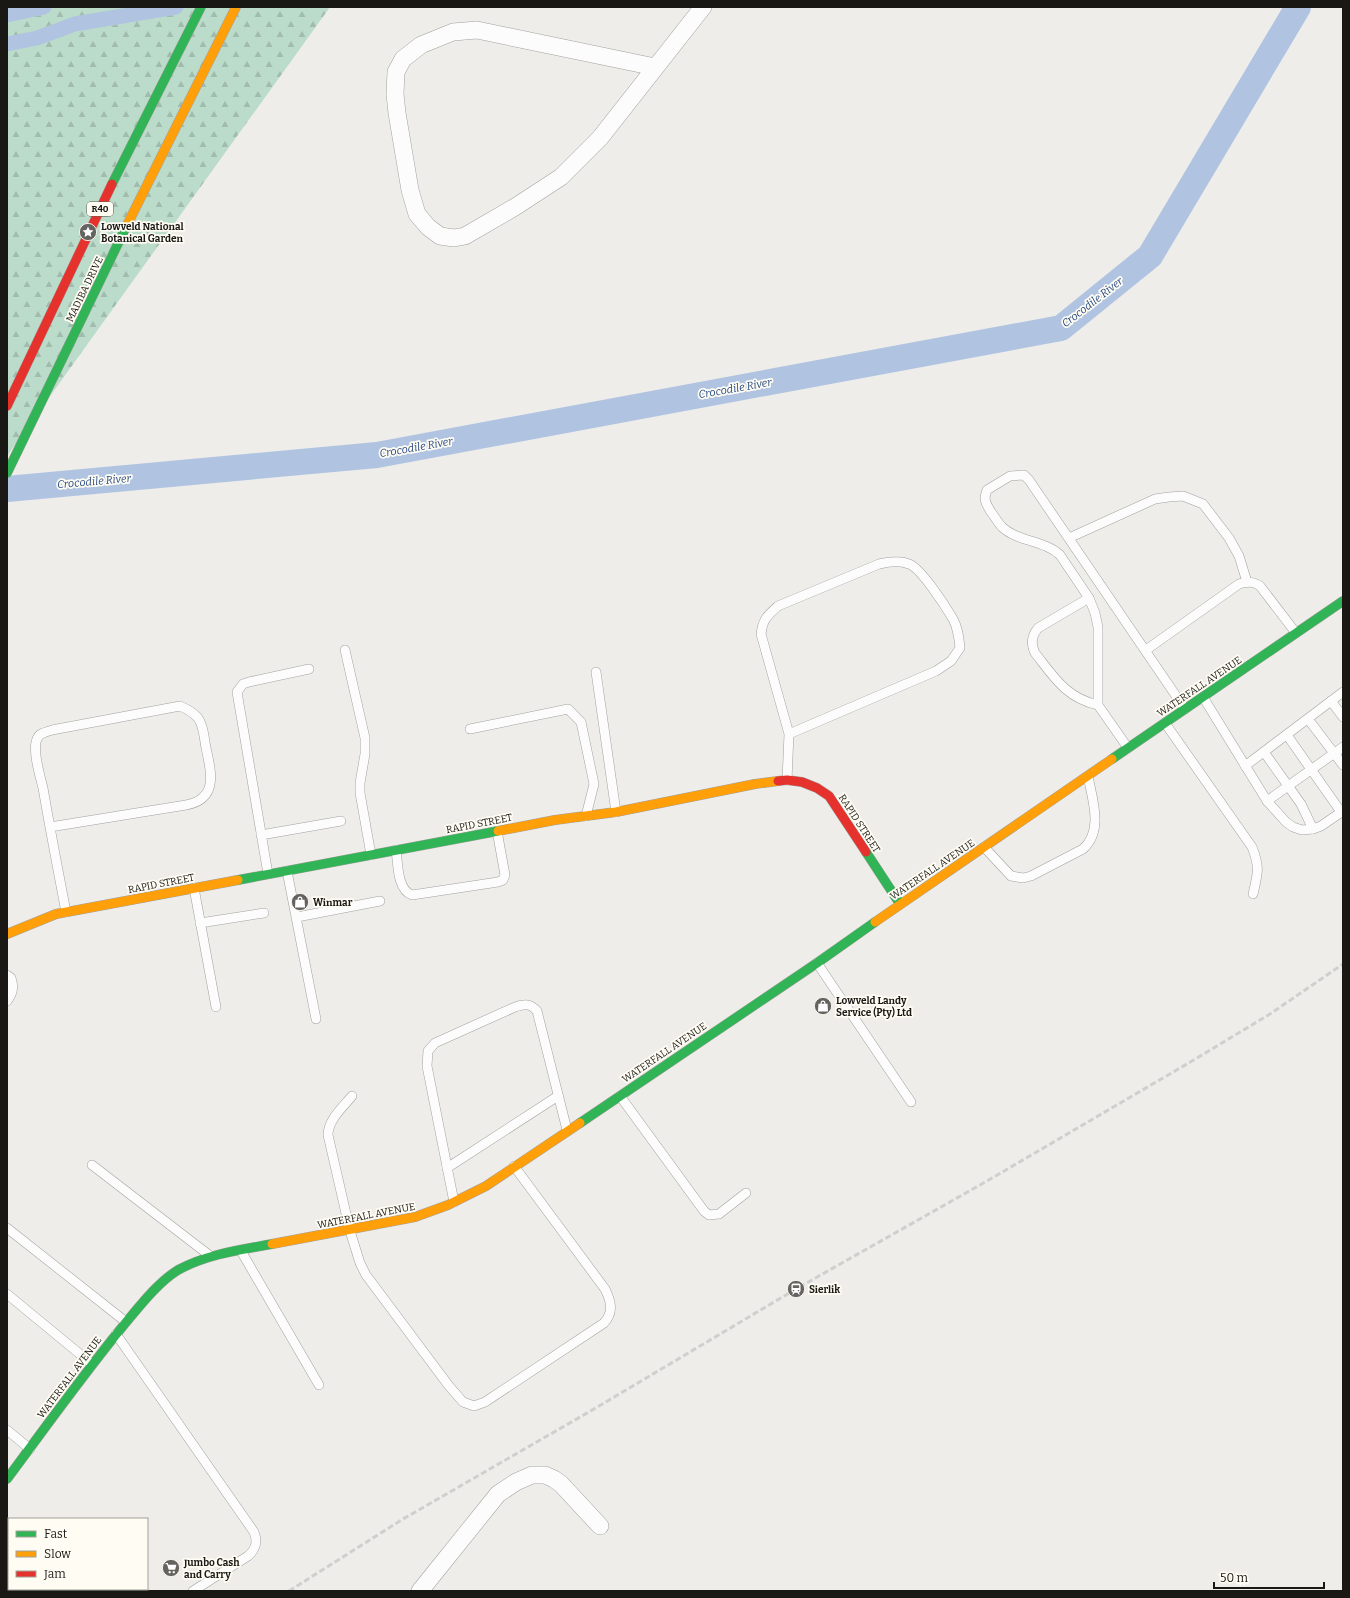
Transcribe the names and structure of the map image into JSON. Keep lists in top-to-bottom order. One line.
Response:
{"streets":{"street":["R40","MADIBA DRIVE","WATERFALL AVENUE","RAPID STREET"]},"crossings":[["WATERFALL AVENUE","RAPID STREET"]],"water":["Crocodile River"],"places":{"place":["Lowveld National Botanical Garden"],"shop":["Winmar","Lowveld Landy Service (Pty) Ltd"],"station":["Sierlik"],"supermarket":["Jumbo Cash and Carry"]},"legend":["Fast","Slow","Jam"],"scale_bar":"50 m"}
